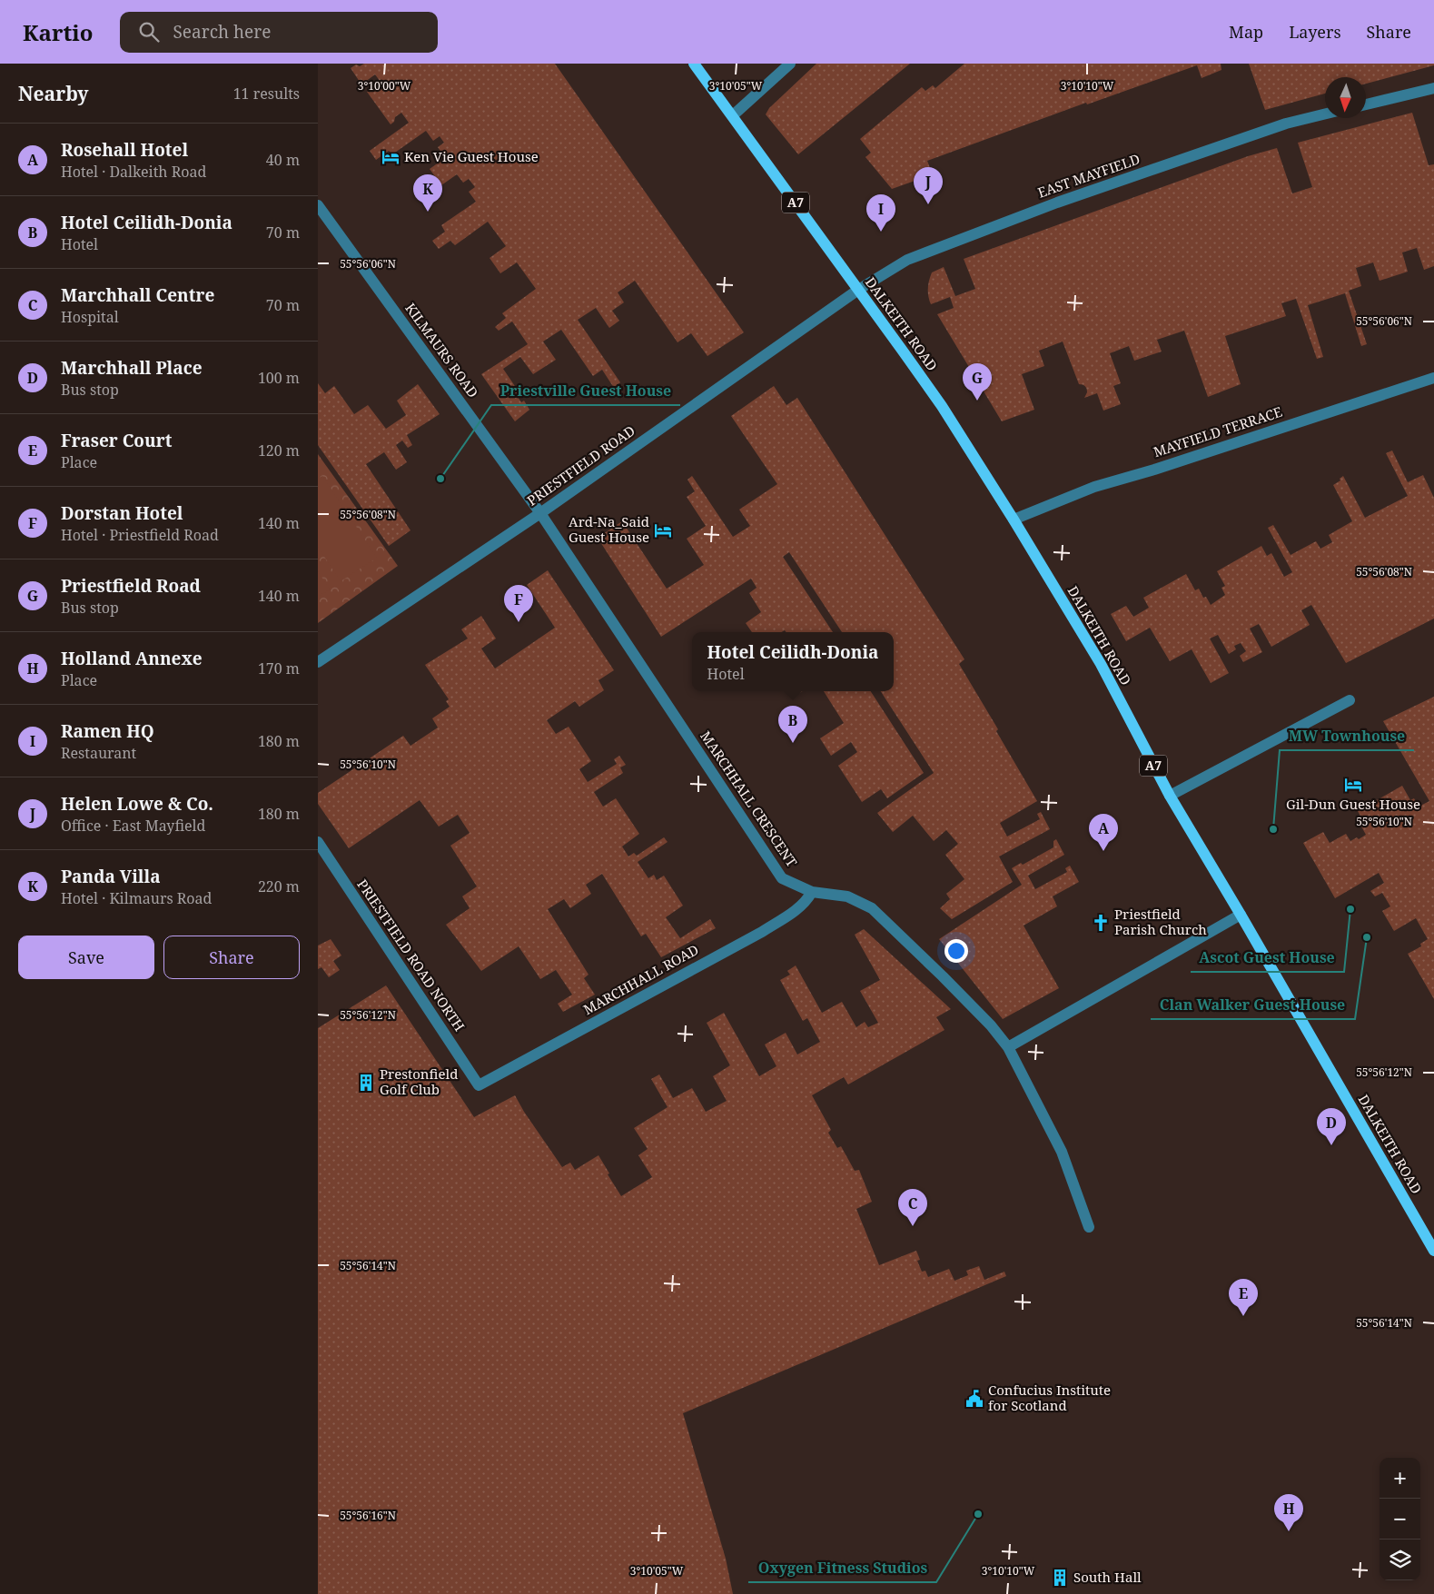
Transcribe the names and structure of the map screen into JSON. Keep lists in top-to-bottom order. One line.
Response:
{"streets":{"main road":["A7","DALKEITH ROAD"],"street":["EAST MAYFIELD","KILMAURS ROAD","MAYFIELD TERRACE","PRIESTFIELD ROAD","MARCHHALL CRESCENT","PRIESTFIELD ROAD NORTH","MARCHHALL ROAD"]},"crossings":[["EAST MAYFIELD","DALKEITH ROAD"],["EAST MAYFIELD","PRIESTFIELD ROAD"],["DALKEITH ROAD","MAYFIELD TERRACE"],["DALKEITH ROAD","PRIESTFIELD ROAD"],["KILMAURS ROAD","PRIESTFIELD ROAD"],["KILMAURS ROAD","MARCHHALL CRESCENT"],["PRIESTFIELD ROAD","MARCHHALL CRESCENT"],["MARCHHALL CRESCENT","MARCHHALL ROAD"],["PRIESTFIELD ROAD NORTH","MARCHHALL ROAD"]],"places":{"hotel":["Ken Vie Guest House","Ard-Na_Said Guest House","Gil-Dun Guest House"],"other":["Priestville Guest House","MW Townhouse","Ascot Guest House","Clan Walker Guest House","Oxygen Fitness Studios"],"church":["Priestfield Parish Church"],"building":["Prestonfield Golf Club","South Hall"],"public building":["Confucius Institute for Scotland"]},"north":"bottom","page":{"header":"Kartio","search":"Search here","nav":["Map","Layers","Share"],"heading":["Nearby","11 results"],"list":[{"mark":"A","name":"Rosehall Hotel","note":"Hotel · Dalkeith Road","value":"40 m"},{"mark":"B","name":"Hotel Ceilidh-Donia","note":"Hotel","value":"70 m"},{"mark":"C","name":"Marchhall Centre","note":"Hospital","value":"70 m"},{"mark":"D","name":"Marchhall Place","note":"Bus stop","value":"100 m"},{"mark":"E","name":"Fraser Court","note":"Place","value":"120 m"},{"mark":"F","name":"Dorstan Hotel","note":"Hotel · Priestfield Road","value":"140 m"},{"mark":"G","name":"Priestfield Road","note":"Bus stop","value":"140 m"},{"mark":"H","name":"Holland Annexe","note":"Place","value":"170 m"},{"mark":"I","name":"Ramen HQ","note":"Restaurant","value":"180 m"},{"mark":"J","name":"Helen Lowe & Co.","note":"Office · East Mayfield","value":"180 m"},{"mark":"K","name":"Panda Villa","note":"Hotel · Kilmaurs Road","value":"220 m"}],"pins":["J","K","I","G","F","B","A","D","C","E","H"],"popup":["Hotel Ceilidh-Donia","Hotel"],"buttons":["Save","Share"],"map_buttons":["+","−"]},"coordinates":["3°10'00\"W","3°10'05\"W","3°10'10\"W","55°56'06\"N","55°56'08\"N","55°56'10\"N","55°56'12\"N","55°56'14\"N","55°56'16\"N"]}
